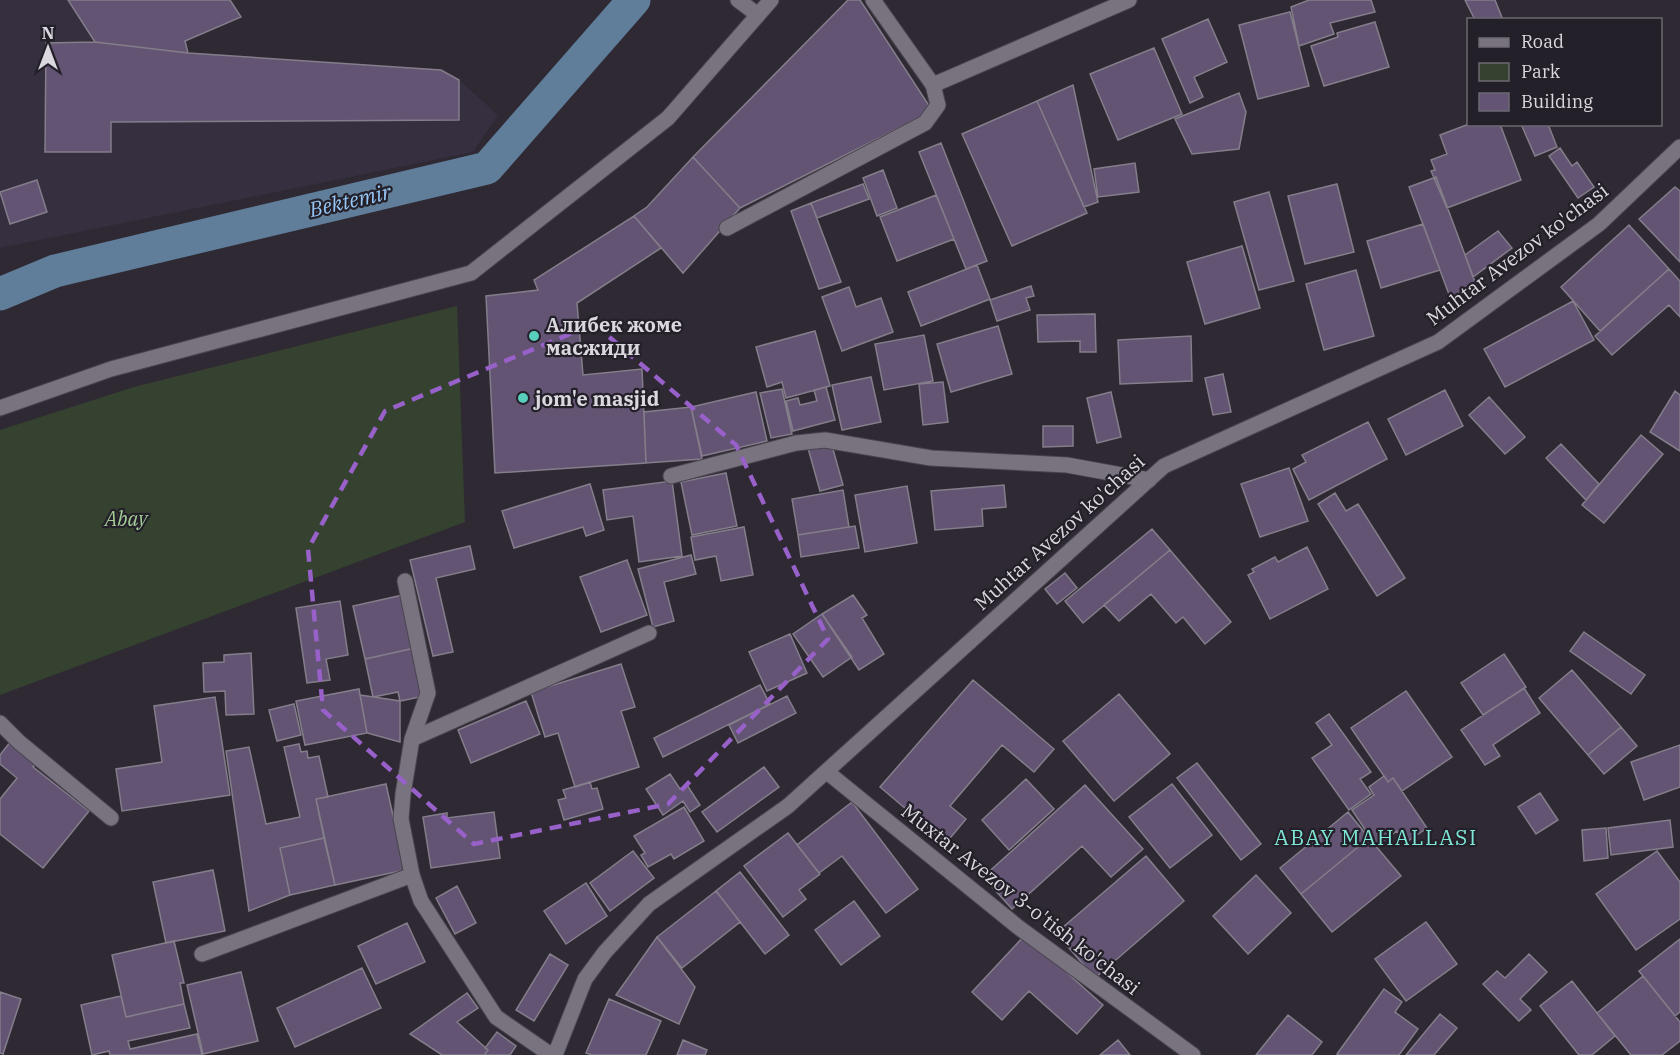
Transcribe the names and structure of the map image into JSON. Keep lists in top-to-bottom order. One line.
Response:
{"streets":{"street":["Muhtar Avezov ko'chasi","Muxtar Avezov 3-o'tish ko'chasi"]},"crossings":[["Muhtar Avezov ko'chasi","Muxtar Avezov 3-o'tish ko'chasi"]],"districts":["ABAY MAHALLASI"],"water":["Bektemir"],"parks":["Abay"],"places":["Алибек жоме масжиди","jom'e masjid"],"legend":["Road","Park","Building"],"north":"top"}
